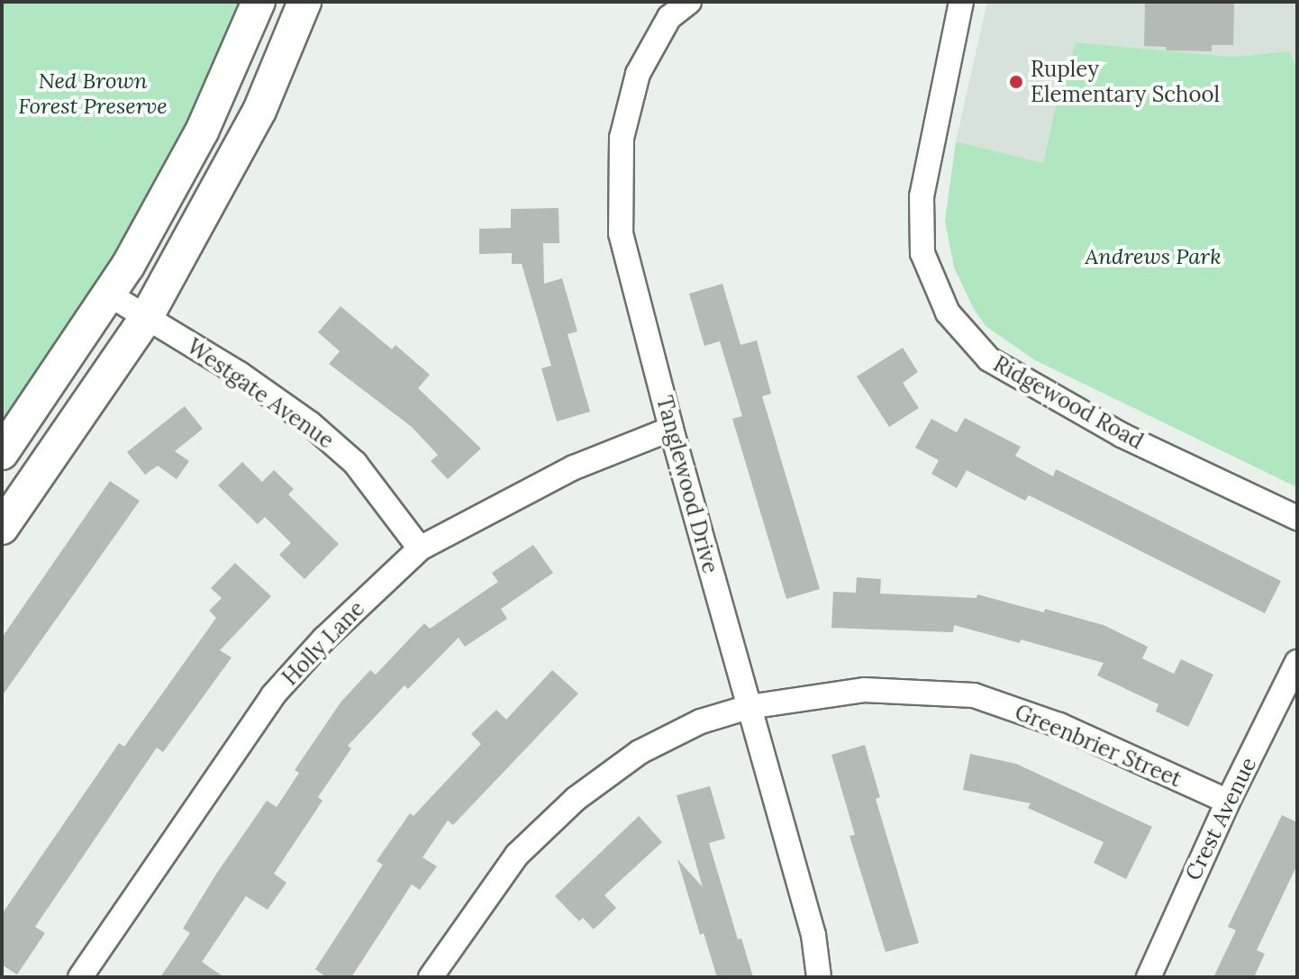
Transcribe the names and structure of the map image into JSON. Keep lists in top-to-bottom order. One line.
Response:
{"streets":{"street":["Westgate Avenue","Ridgewood Road","Tanglewood Drive","Holly Lane","Greenbrier Street","Crest Avenue"]},"crossings":[["Westgate Avenue","Holly Lane"],["Tanglewood Drive","Holly Lane"],["Tanglewood Drive","Greenbrier Street"],["Greenbrier Street","Crest Avenue"]],"parks":["Ned Brown Forest Preserve","Andrews Park"],"places":["Rupley Elementary School"]}
